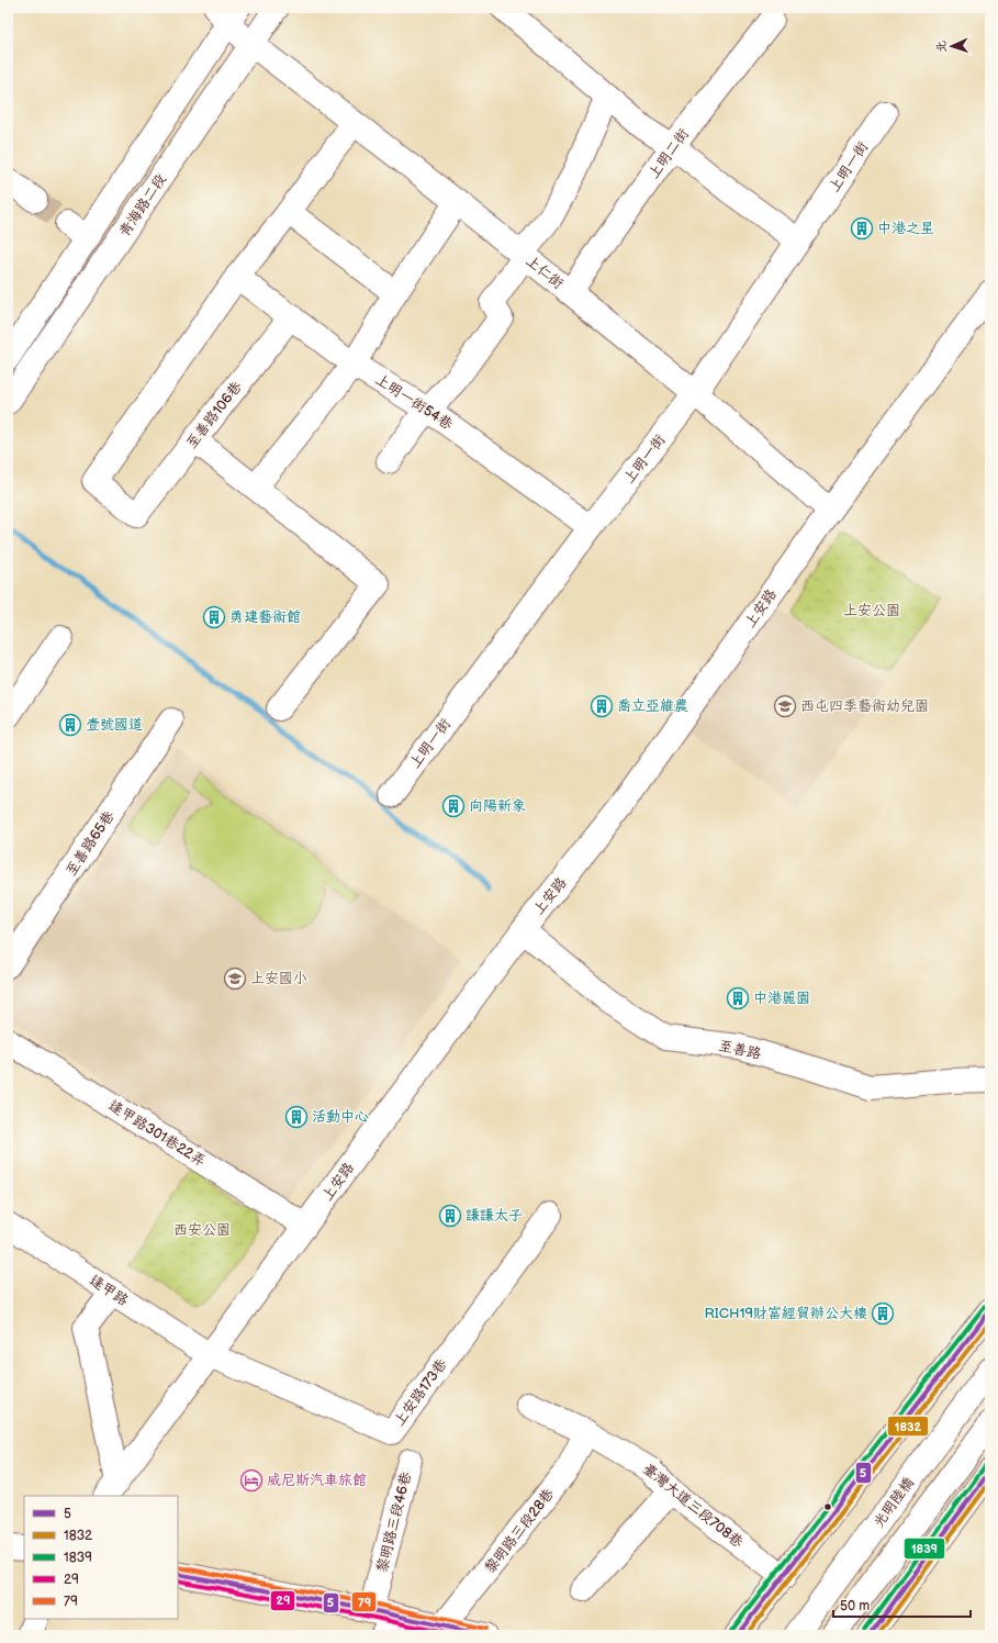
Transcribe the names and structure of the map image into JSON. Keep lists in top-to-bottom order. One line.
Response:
{"streets":{"street":["上明二街","上明一街","青海路二段","上仁街","上明一街54巷","至善路106巷","上安路","至善路65巷","至善路","逢甲路301巷22弄","逢甲路","上安路173巷","光明陸橋","臺灣大道三段708巷","黎明路三段46巷","黎明路三段28巷"]},"crossings":[["上明二街","上仁街"],["上明一街","上仁街"],["上明一街","上明一街54巷"],["青海路二段","上仁街"],["上仁街","上安路"],["上明一街54巷","至善路106巷"],["上安路","至善路"],["上安路","逢甲路301巷22弄"],["上安路","逢甲路"],["上安路","上安路173巷"],["逢甲路","上安路173巷"],["臺灣大道三段708巷","黎明路三段28巷"]],"parks":["上安公園","西安公園"],"places":{"building":["中港之星","勇建藝術館","喬立亞維農","壹號國道","向陽新象","中港麗園","活動中心","謙謙太子","RICH19財富經貿辦公大樓"],"school or university":["西屯四季藝術幼兒園","上安國小"],"hotel":["威尼斯汽車旅館"]},"lines":["transit line 1839","transit line 5","transit line 1832","transit line 79","transit line 29"],"legend":["5","1832","1839","29","79"],"scale_bar":"50 m","north":"left"}
